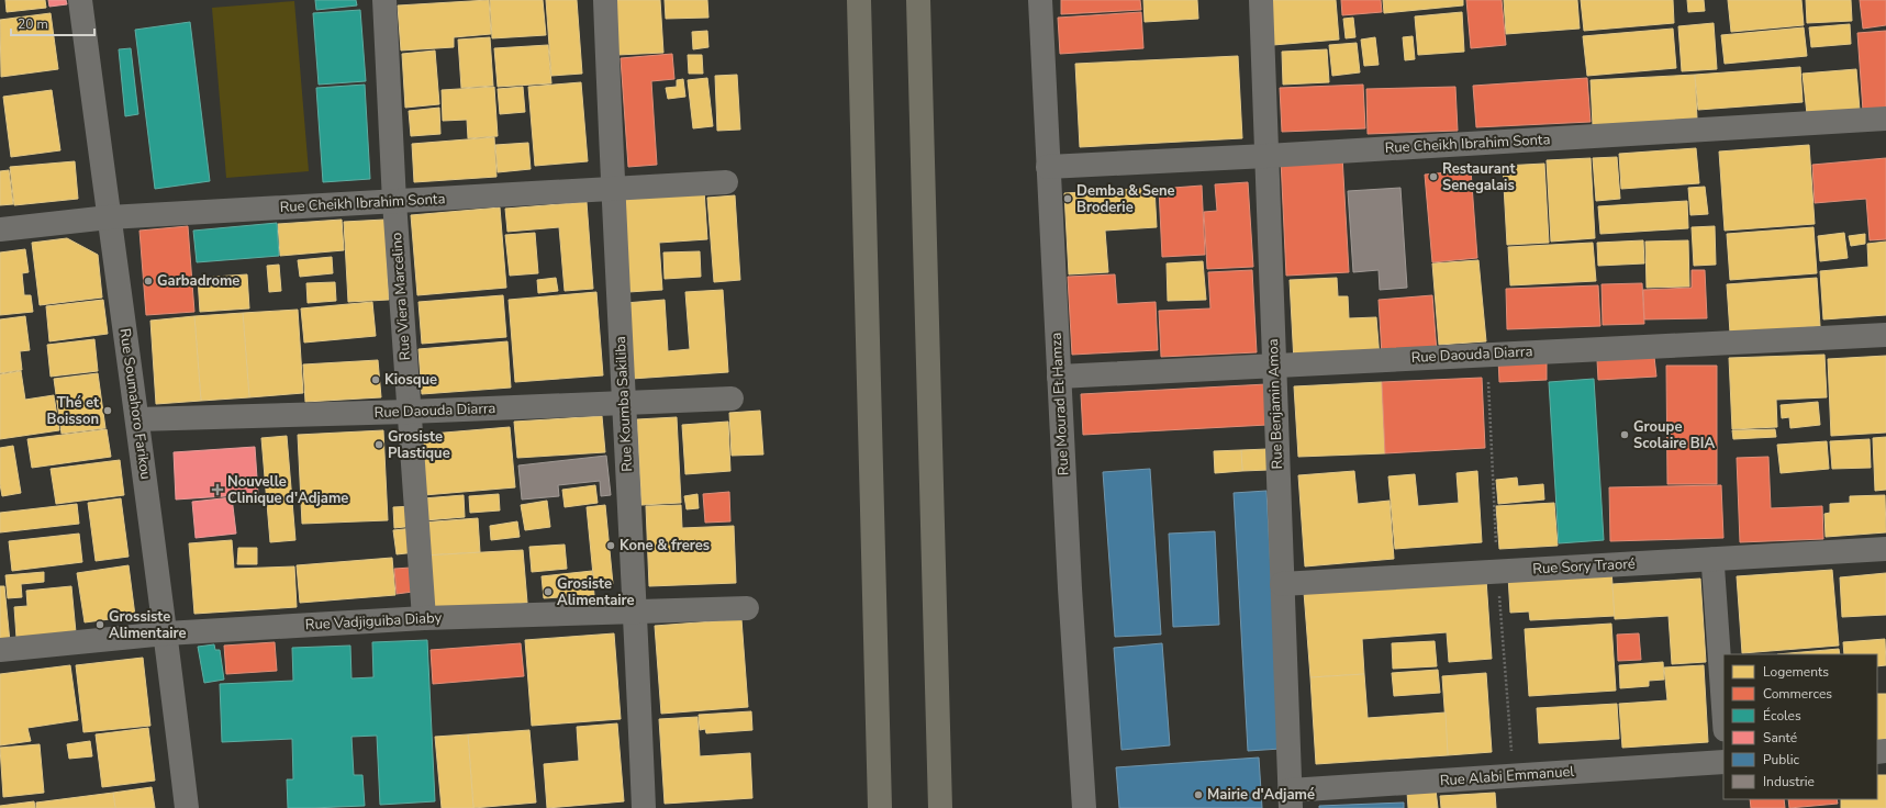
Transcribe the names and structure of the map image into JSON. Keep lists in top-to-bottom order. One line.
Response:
{"streets":{"street":["Rue Cheikh Ibrahim Sonta","Rue Viera Marcelino","Rue Daouda Diarra","Rue Soumahoro Farikou","Rue Koumba Sakiliba","Rue Mourad Et Hamza","Rue Benjamin Amoa","Rue Sory Traoré","Rue Vadjiguiba Diaby","Rue Alabi Emmanuel"]},"crossings":[["Rue Cheikh Ibrahim Sonta","Rue Viera Marcelino"],["Rue Cheikh Ibrahim Sonta","Rue Soumahoro Farikou"],["Rue Cheikh Ibrahim Sonta","Rue Koumba Sakiliba"],["Rue Cheikh Ibrahim Sonta","Rue Mourad Et Hamza"],["Rue Cheikh Ibrahim Sonta","Rue Benjamin Amoa"],["Rue Viera Marcelino","Rue Daouda Diarra"],["Rue Viera Marcelino","Rue Vadjiguiba Diaby"],["Rue Daouda Diarra","Rue Soumahoro Farikou"],["Rue Daouda Diarra","Rue Koumba Sakiliba"],["Rue Daouda Diarra","Rue Mourad Et Hamza"],["Rue Daouda Diarra","Rue Benjamin Amoa"],["Rue Soumahoro Farikou","Rue Vadjiguiba Diaby"],["Rue Koumba Sakiliba","Rue Vadjiguiba Diaby"],["Rue Benjamin Amoa","Rue Sory Traoré"],["Rue Benjamin Amoa","Rue Alabi Emmanuel"]],"places":{"other":["Restaurant Senegalais","Demba & Sene Broderie","Garbadrome","Kiosque","Thé et Boisson","Groupe Scolaire BIA","Grosiste Plastique","Kone & freres","Grosiste Alimentaire","Grossiste Alimentaire","Mairie d'Adjamé"],"health":["Nouvelle Clinique d'Adjame"]},"legend":["Logements","Commerces","Écoles","Santé","Public","Industrie"],"scale_bar":"20 m"}
